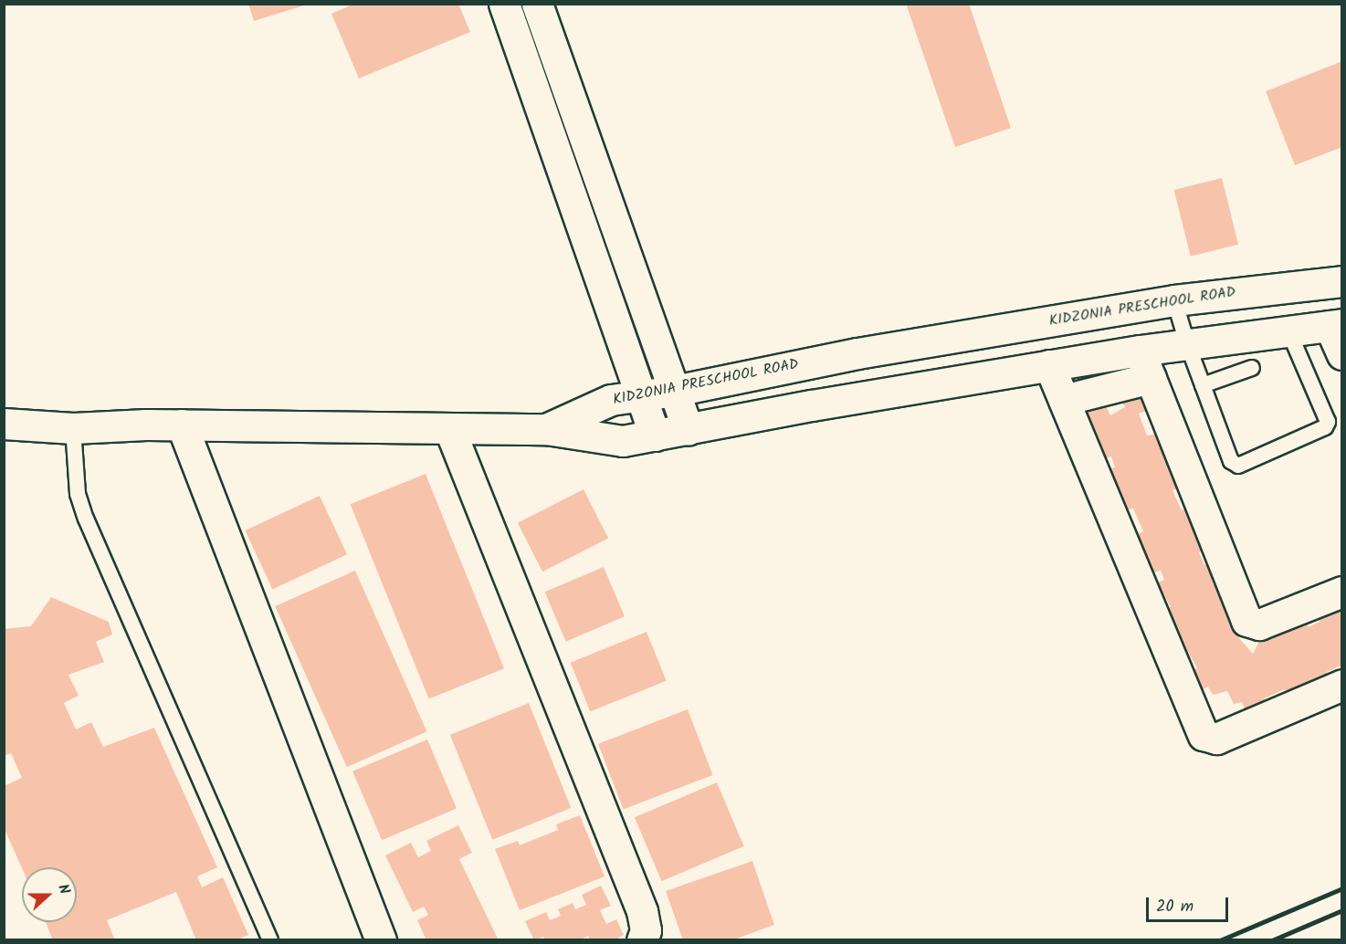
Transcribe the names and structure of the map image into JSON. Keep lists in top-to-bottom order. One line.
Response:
{"streets":{"street":["KIDZONIA PRESCHOOL ROAD"]},"scale_bar":"20 m","north":"right"}
